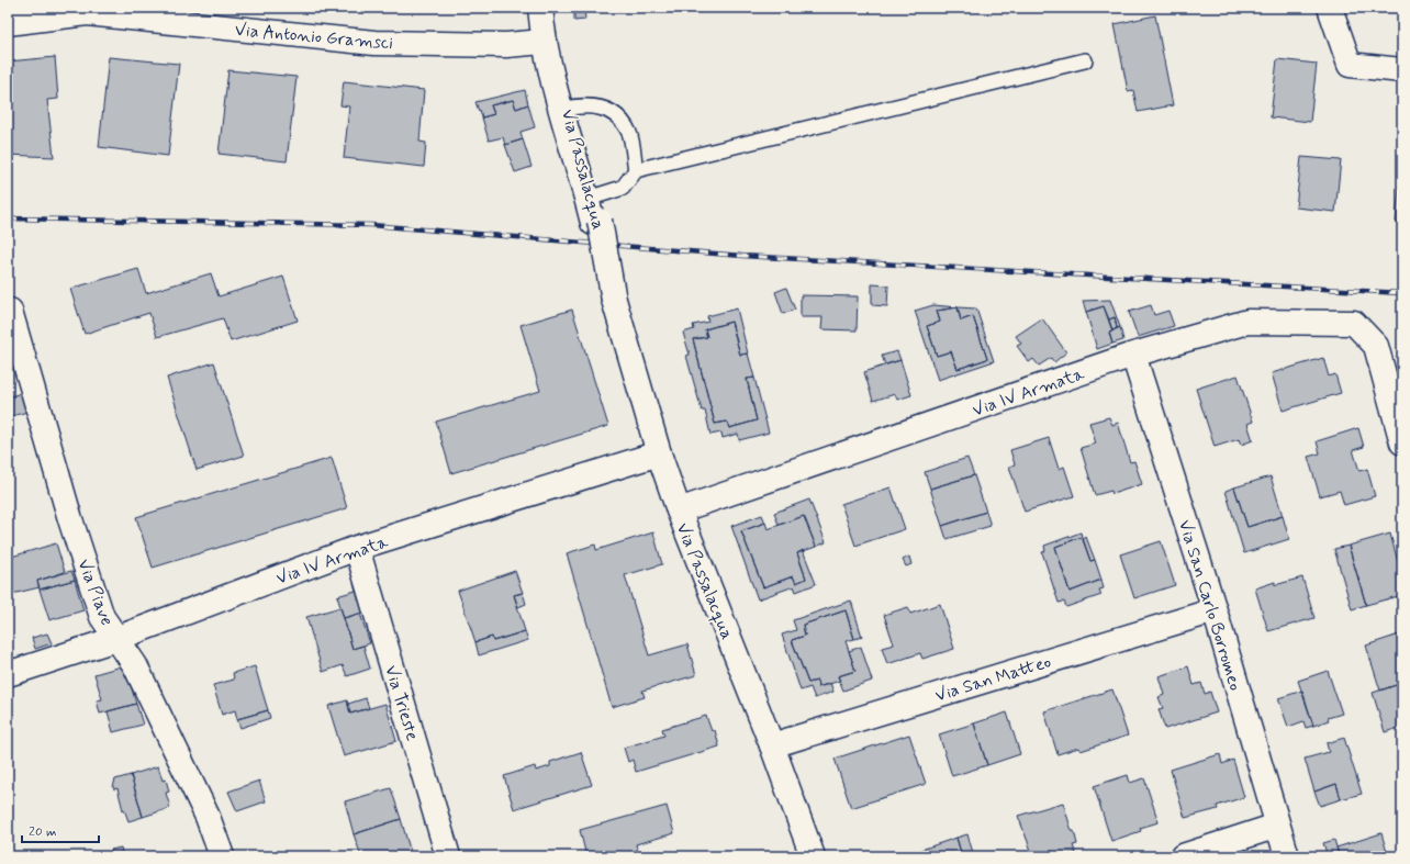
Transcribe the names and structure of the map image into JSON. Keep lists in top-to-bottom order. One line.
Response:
{"streets":{"street":["Via Antonio Gramsci","Via Passalacqua","Via IV Armata","Via Piave","Via San Carlo Borromeo","Via San Matteo","Via Trieste"]},"crossings":[["Via Antonio Gramsci","Via Passalacqua"],["Via Passalacqua","Via IV Armata"],["Via Passalacqua","Via San Matteo"],["Via IV Armata","Via Piave"],["Via IV Armata","Via San Carlo Borromeo"],["Via IV Armata","Via Trieste"],["Via San Carlo Borromeo","Via San Matteo"]],"scale_bar":"20 m"}
